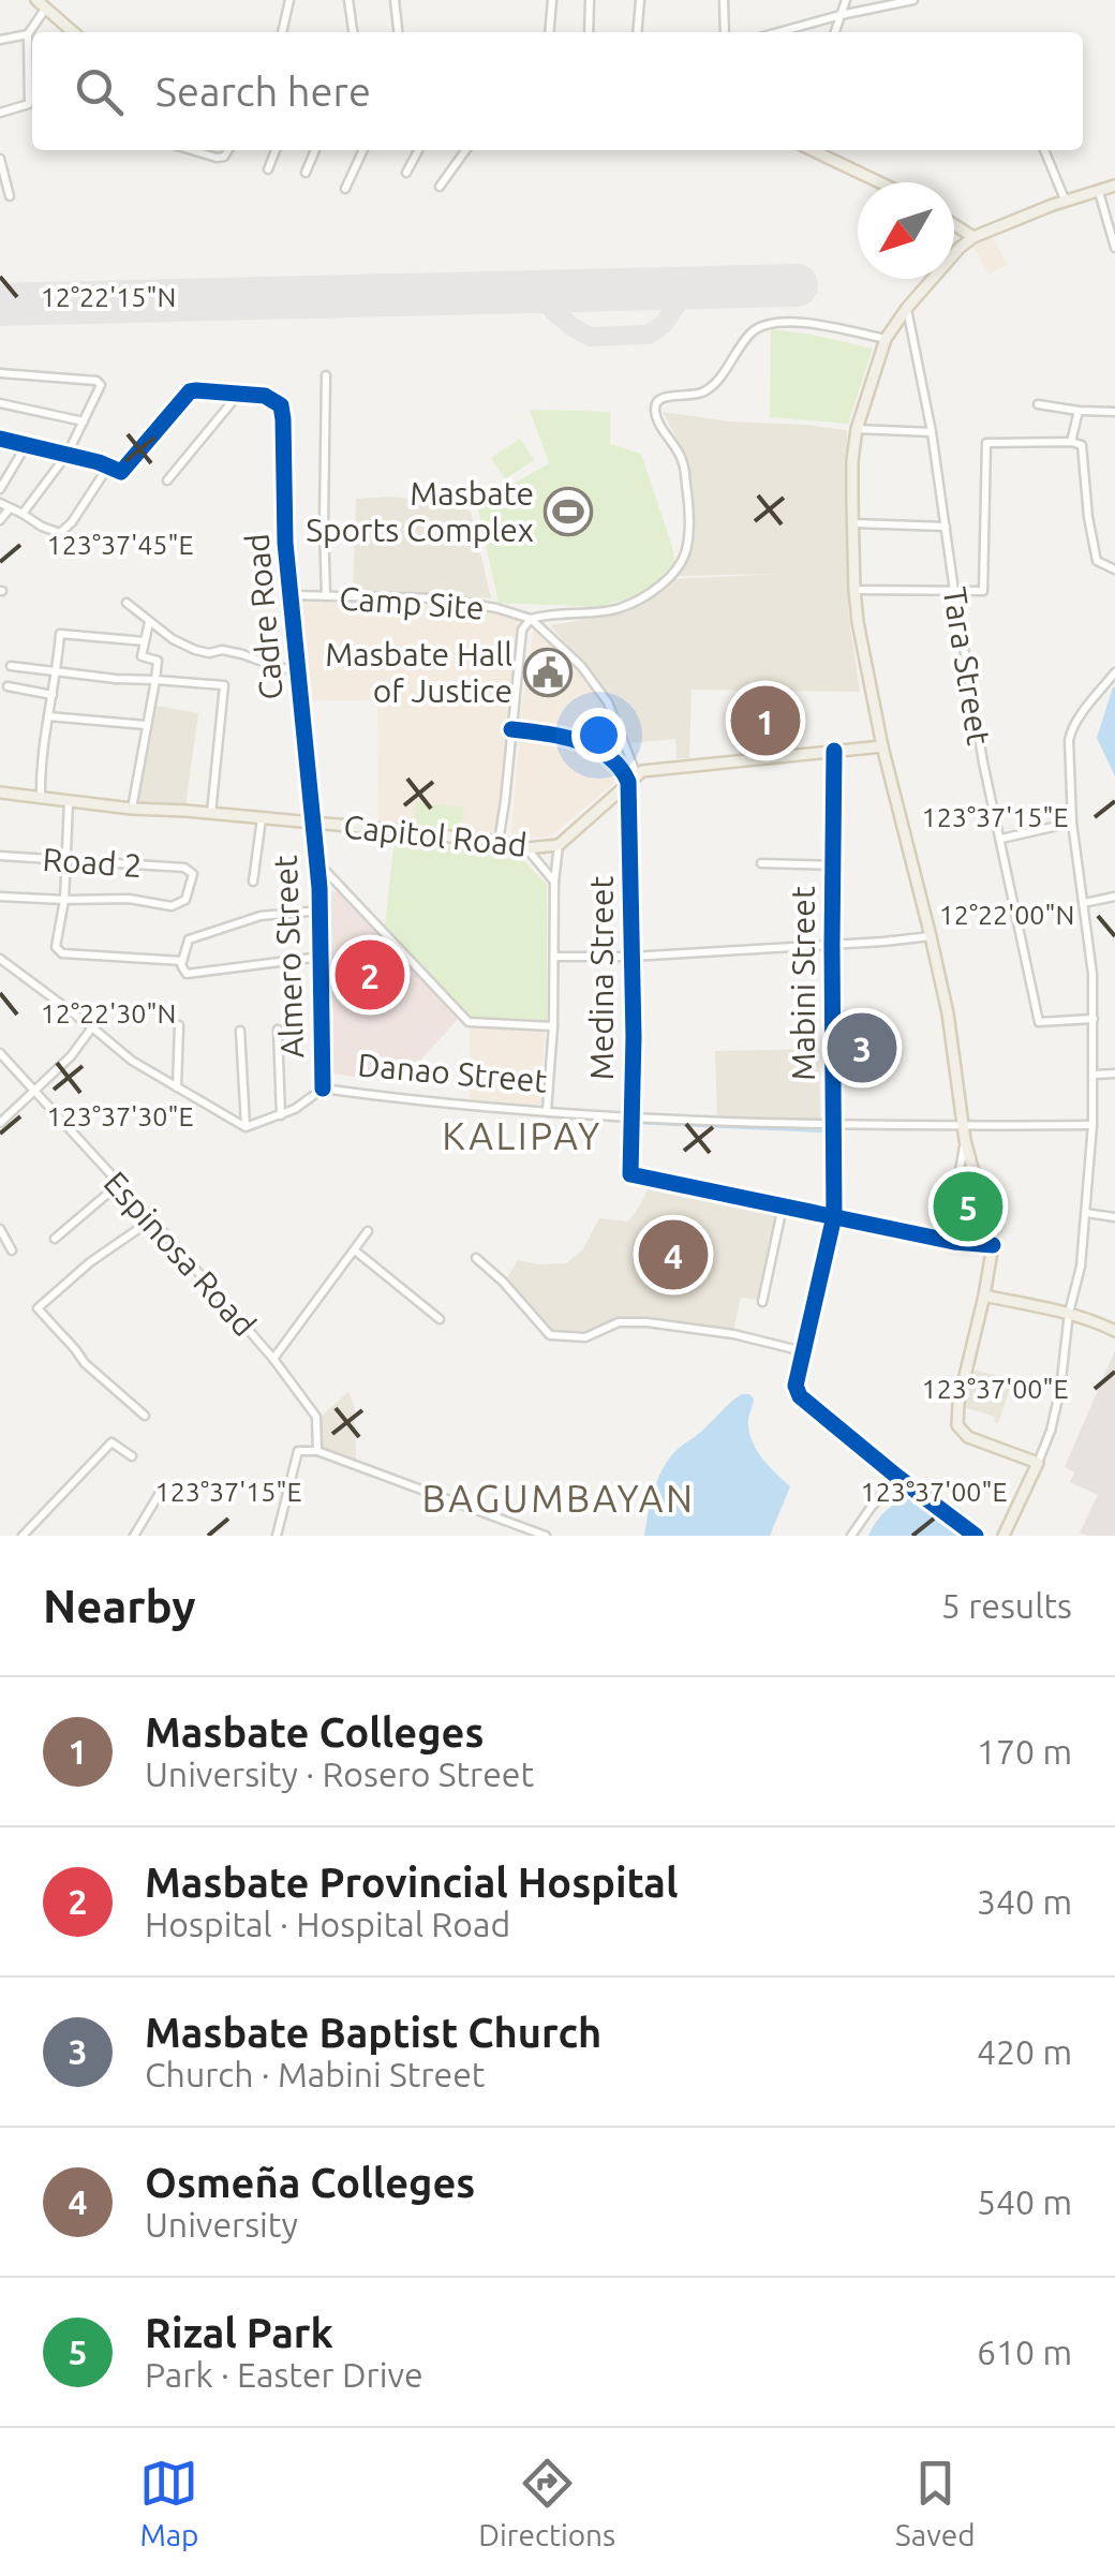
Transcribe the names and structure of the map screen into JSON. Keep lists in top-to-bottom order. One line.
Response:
{"streets":{"main road":["Capitol Road"],"street":["Camp Site","Cadre Road","Tara Street","Road 2","Almero Street","Medina Street","Mabini Street","Danao Street","Espinosa Road"]},"crossings":[["Camp Site","Cadre Road"],["Cadre Road","Capitol Road"],["Cadre Road","Almero Street"],["Capitol Road","Almero Street"],["Almero Street","Danao Street"],["Medina Street","Danao Street"],["Mabini Street","Danao Street"]],"districts":["KALIPAY","BAGUMBAYAN"],"places":{"sports":["Masbate Sports Complex"],"public building":["Masbate Hall of Justice"]},"north":"bottom left","page":{"search":"Search here","pins":["1","2","3","5","4"],"heading":["Nearby","5 results"],"list":[{"mark":"1","name":"Masbate Colleges","note":"University · Rosero Street","value":"170 m"},{"mark":"2","name":"Masbate Provincial Hospital","note":"Hospital · Hospital Road","value":"340 m"},{"mark":"3","name":"Masbate Baptist Church","note":"Church · Mabini Street","value":"420 m"},{"mark":"4","name":"Osmeña Colleges","note":"University","value":"540 m"},{"mark":"5","name":"Rizal Park","note":"Park · Easter Drive","value":"610 m"}],"nav":["Map","Directions","Saved"]},"coordinates":["12°22'15\"N","123°37'45\"E","123°37'15\"E","12°22'00\"N","12°22'30\"N","123°37'30\"E","123°37'00\"E"]}
